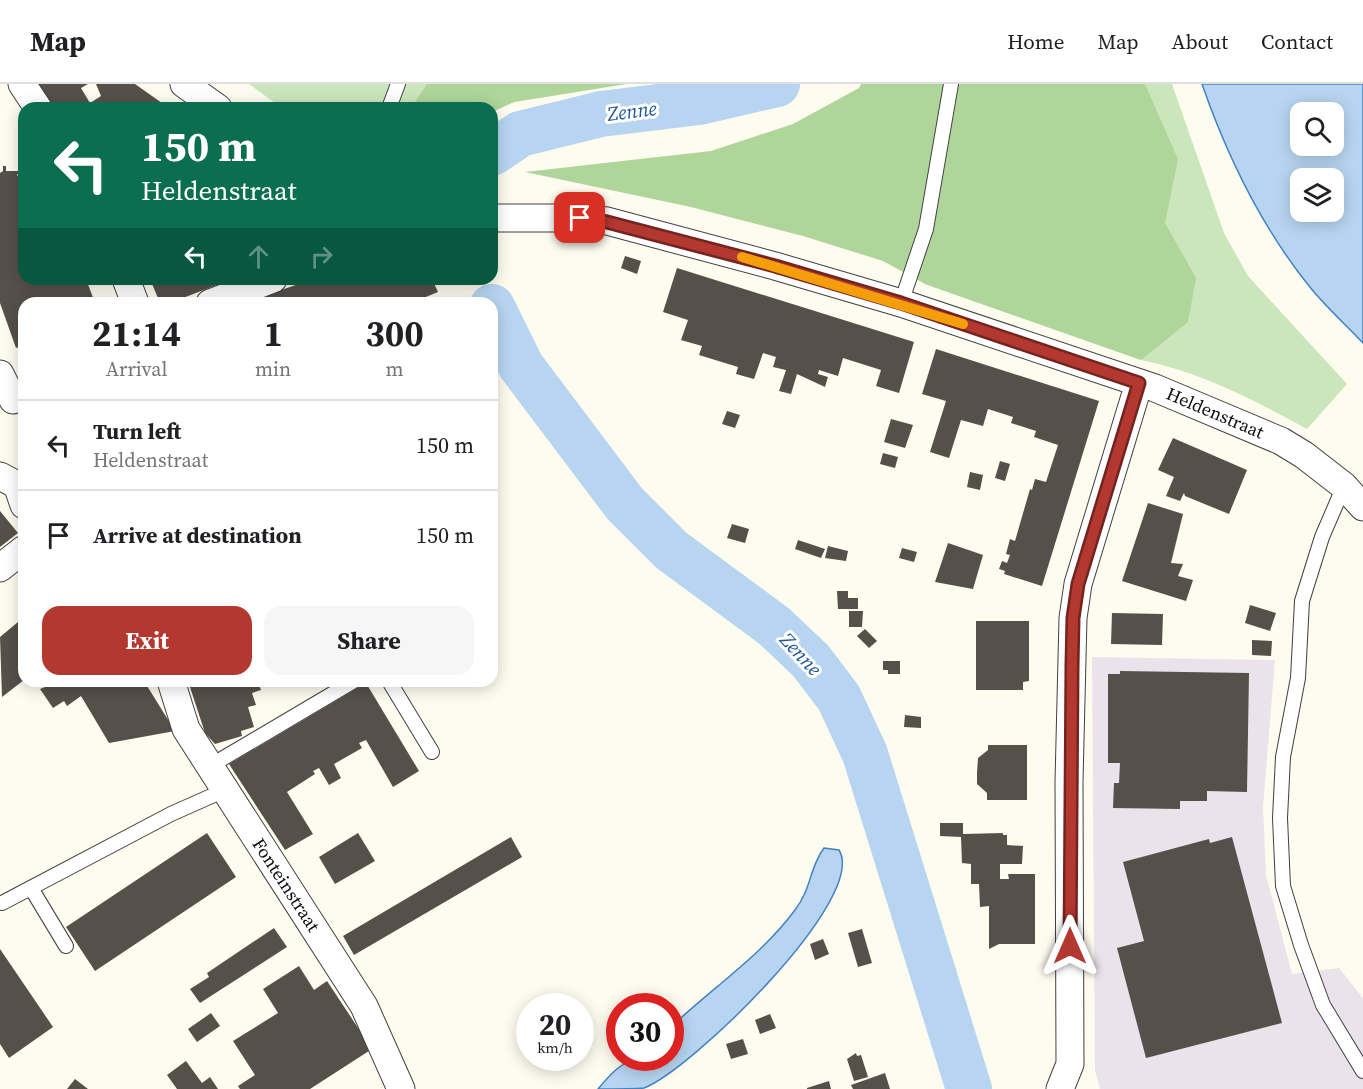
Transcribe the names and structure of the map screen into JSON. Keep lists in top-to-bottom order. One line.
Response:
{"streets":{"street":["Heldenstraat","Fonteinstraat"]},"water":["Zenne"],"page":{"header":"Map","nav":["Home","Map","About","Contact"],"turn":["150 m","Heldenstraat"],"eta":["21:14","Arrival","1","min","300","m"],"list":[{"name":"Turn left","note":"Heldenstraat","value":"150 m"},{"name":"Arrive at destination","value":"150 m"}],"buttons":["Exit","Share"],"speed":"20 km/h","limit":"30"}}
